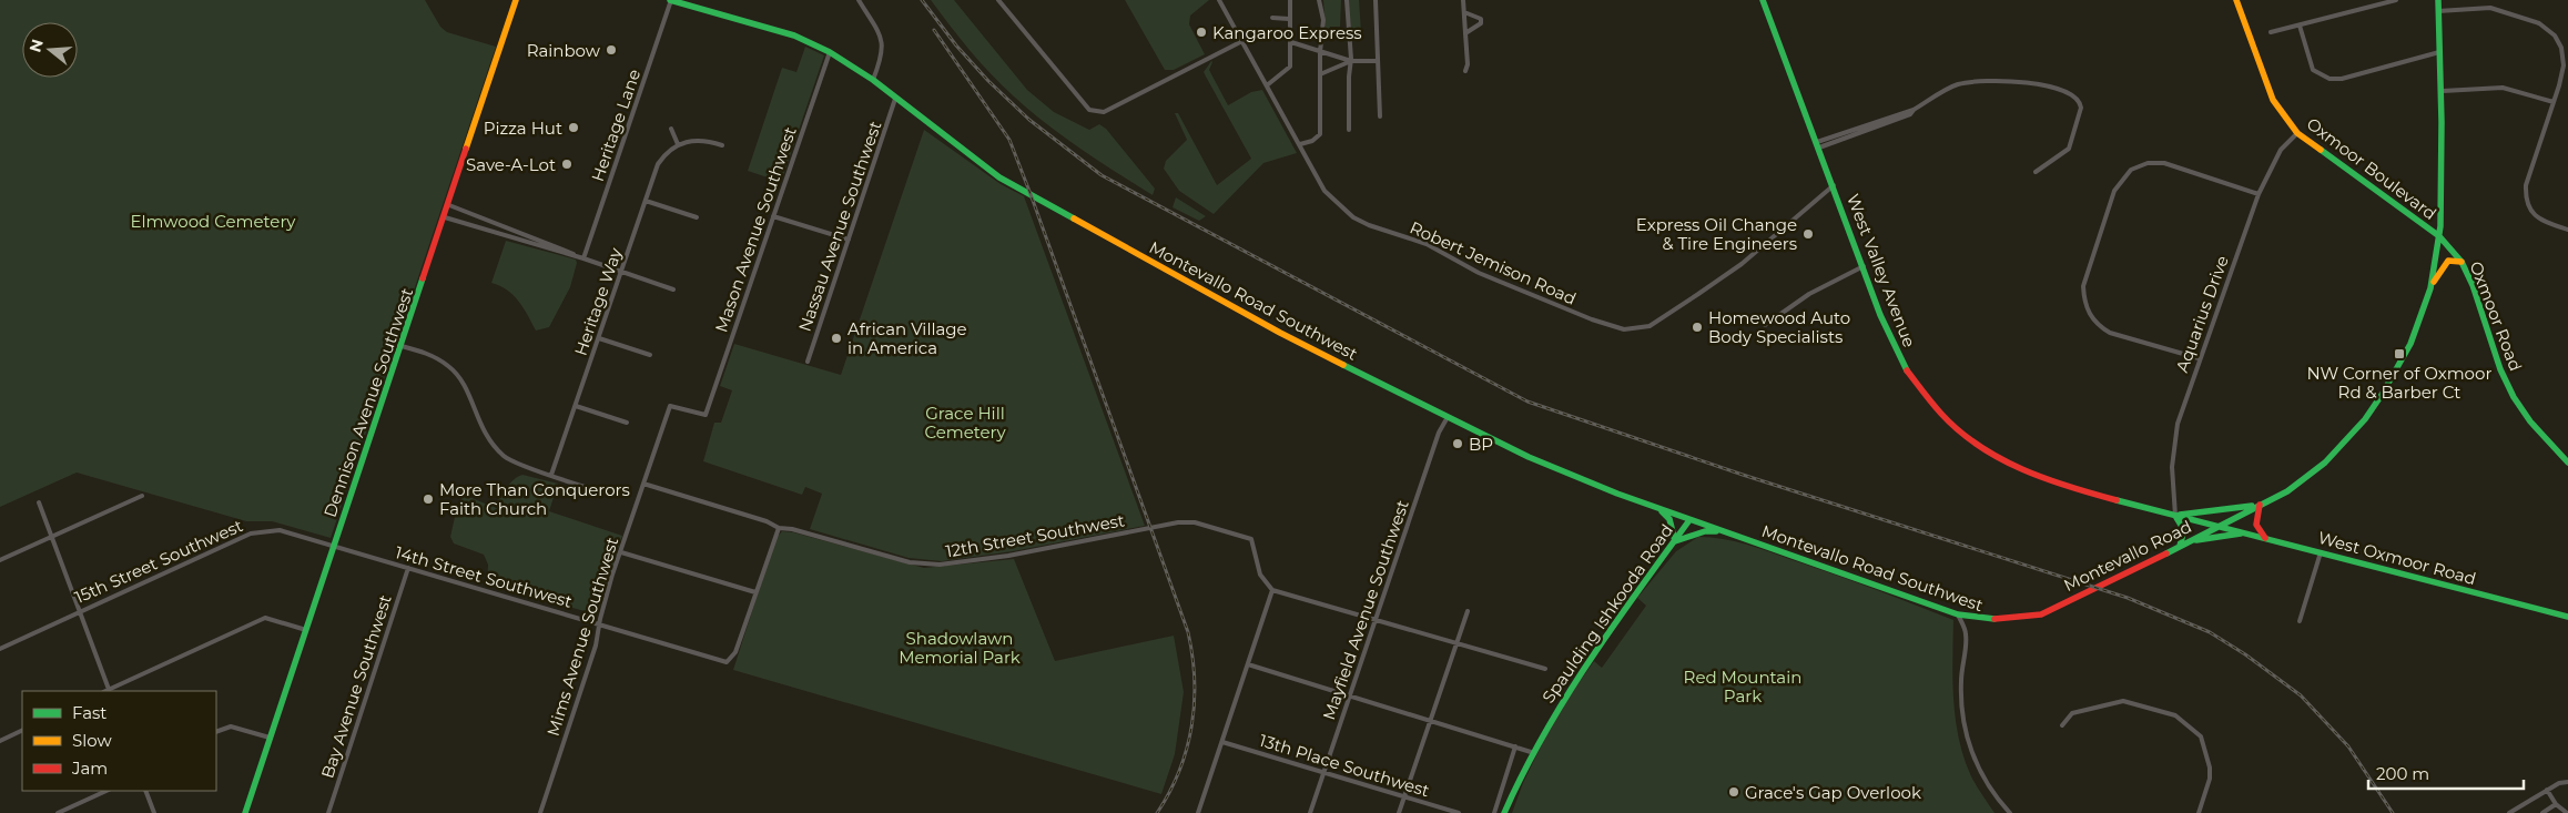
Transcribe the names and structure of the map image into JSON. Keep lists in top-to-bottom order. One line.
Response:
{"streets":{"main road":["Oxmoor Boulevard","West Valley Avenue","Montevallo Road Southwest","Oxmoor Road","Dennison Avenue Southwest","Montevallo Road","West Oxmoor Road","Spaulding Ishkooda Road"],"street":["Heritage Lane","Nassau Avenue Southwest","Mason Avenue Southwest","Robert Jemison Road","Heritage Way","Aquarius Drive","12th Street Southwest","15th Street Southwest","14th Street Southwest","Mayfield Avenue Southwest","Mims Avenue Southwest","Bay Avenue Southwest","13th Place Southwest"]},"crossings":[["Heritage Lane","Montevallo Road Southwest"],["Oxmoor Boulevard","Aquarius Drive"],["Oxmoor Boulevard","Oxmoor Road"],["Nassau Avenue Southwest","Montevallo Road Southwest"],["Mason Avenue Southwest","Montevallo Road Southwest"],["Mason Avenue Southwest","Mims Avenue Southwest"],["Robert Jemison Road","West Valley Avenue"],["West Valley Avenue","Aquarius Drive"],["West Valley Avenue","Montevallo Road"],["West Valley Avenue","West Oxmoor Road"],["Montevallo Road Southwest","Montevallo Road"],["Montevallo Road Southwest","Mayfield Avenue Southwest"],["Montevallo Road Southwest","Spaulding Ishkooda Road"],["Dennison Avenue Southwest","15th Street Southwest"],["Dennison Avenue Southwest","14th Street Southwest"],["12th Street Southwest","Mims Avenue Southwest"],["Montevallo Road","West Oxmoor Road"],["15th Street Southwest","14th Street Southwest"],["14th Street Southwest","Mims Avenue Southwest"],["14th Street Southwest","Bay Avenue Southwest"],["Mayfield Avenue Southwest","13th Place Southwest"]],"parks":["Elmwood Cemetery","Grace Hill Cemetery","Shadowlawn Memorial Park","Red Mountain Park"],"places":{"other":["Kangaroo Express","Rainbow","Pizza Hut","Save-A-Lot","Express Oil Change & Tire Engineers","Homewood Auto Body Specialists","African Village in America","BP","More Than Conquerors Faith Church","Grace's Gap Overlook"],"transit":["NW Corner of Oxmoor Rd & Barber Ct"]},"legend":["Fast","Slow","Jam"],"scale_bar":"200 m","north":"left"}
